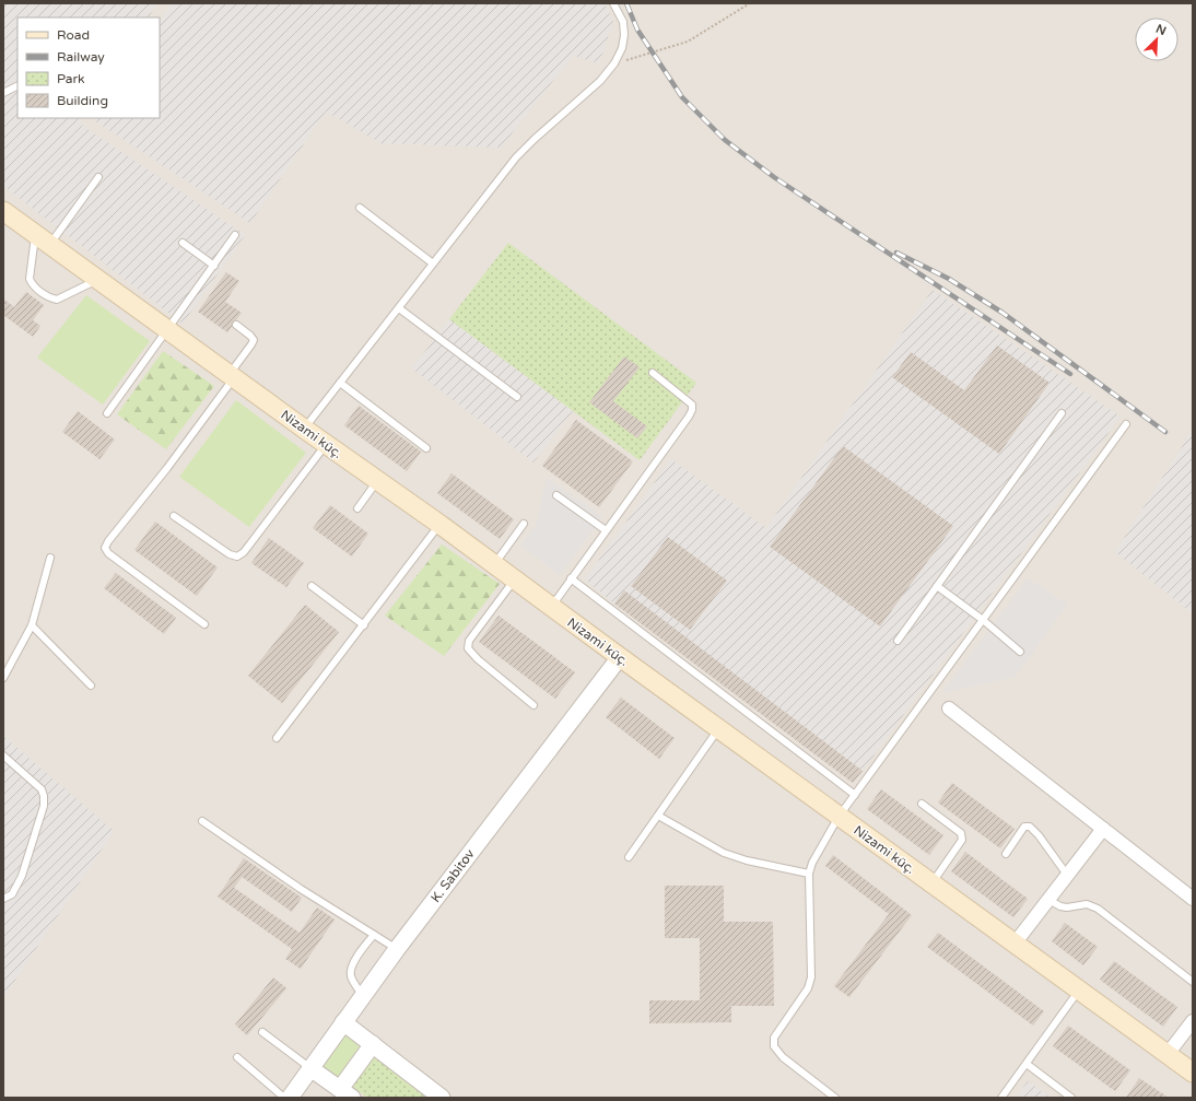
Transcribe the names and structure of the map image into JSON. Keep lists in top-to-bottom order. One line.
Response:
{"streets":{"main road":["Nizami küç."],"street":["K. Sabitov"]},"crossings":[["Nizami küç.","K. Sabitov"]],"legend":["Road","Railway","Park","Building"],"north":"top right"}
